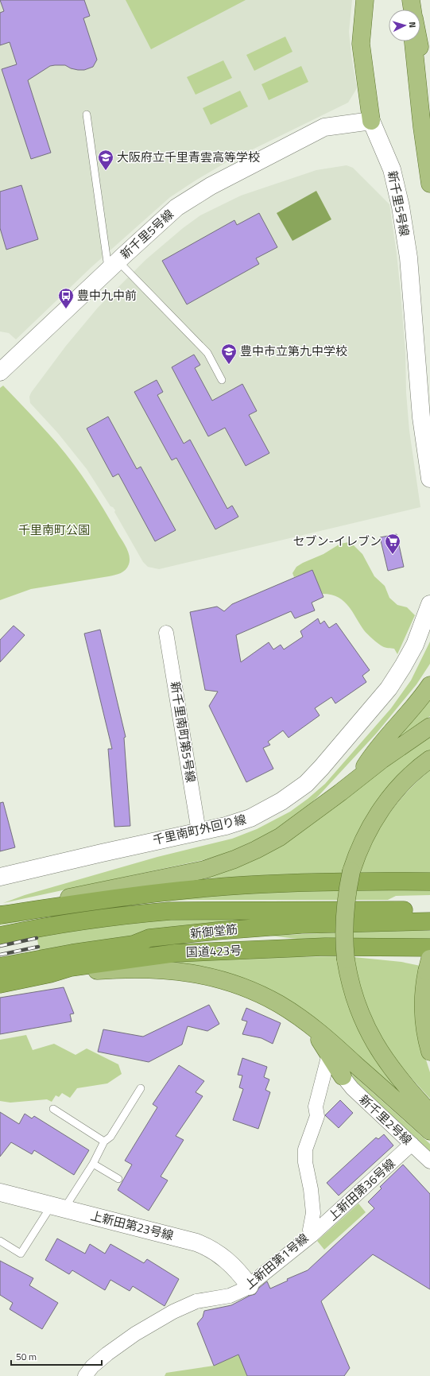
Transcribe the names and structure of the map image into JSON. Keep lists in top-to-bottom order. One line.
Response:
{"streets":{"highway":["新御堂筋","国道423号"],"street":["新千里5号線","新千里南町第5号線","千里南町外回り線","新千里2号線","上新田第36号線","上新田第23号線","上新田第1号線"]},"crossings":[["新千里南町第5号線","千里南町外回り線"],["新千里2号線","上新田第36号線"],["上新田第36号線","上新田第1号線"],["上新田第23号線","上新田第1号線"]],"parks":["千里南町公園"],"places":{"school or university":["大阪府立千里青雲高等学校","豊中市立第九中学校"],"bus stop":["豊中九中前"],"supermarket":["セブン-イレブン"]},"scale_bar":"50 m","north":"right"}
